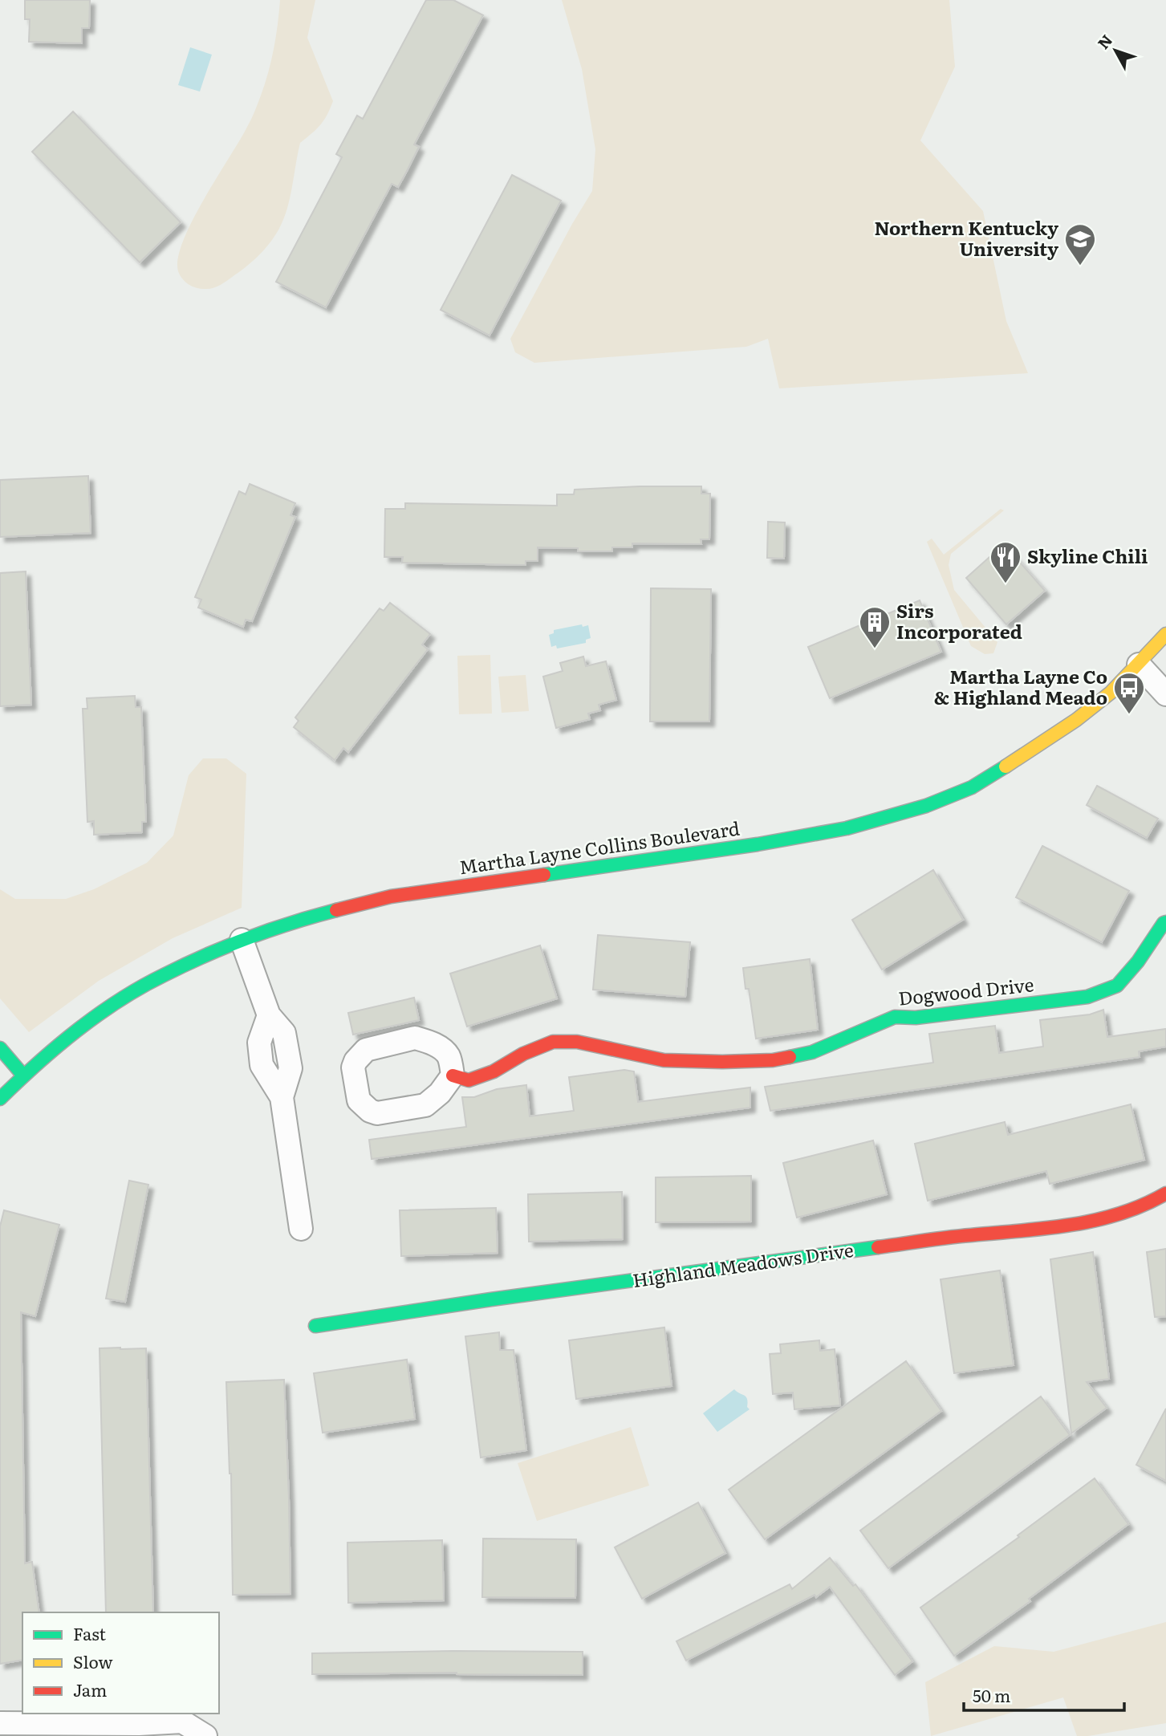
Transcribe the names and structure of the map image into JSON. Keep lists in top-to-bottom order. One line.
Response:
{"streets":{"street":["Martha Layne Collins Boulevard","Dogwood Drive","Highland Meadows Drive"]},"places":{"school or university":["Northern Kentucky University"],"restaurant":["Skyline Chili"],"building":["Sirs Incorporated"],"bus stop":["Martha Layne Co & Highland Meado"]},"legend":["Fast","Slow","Jam"],"scale_bar":"50 m","north":"top left"}
